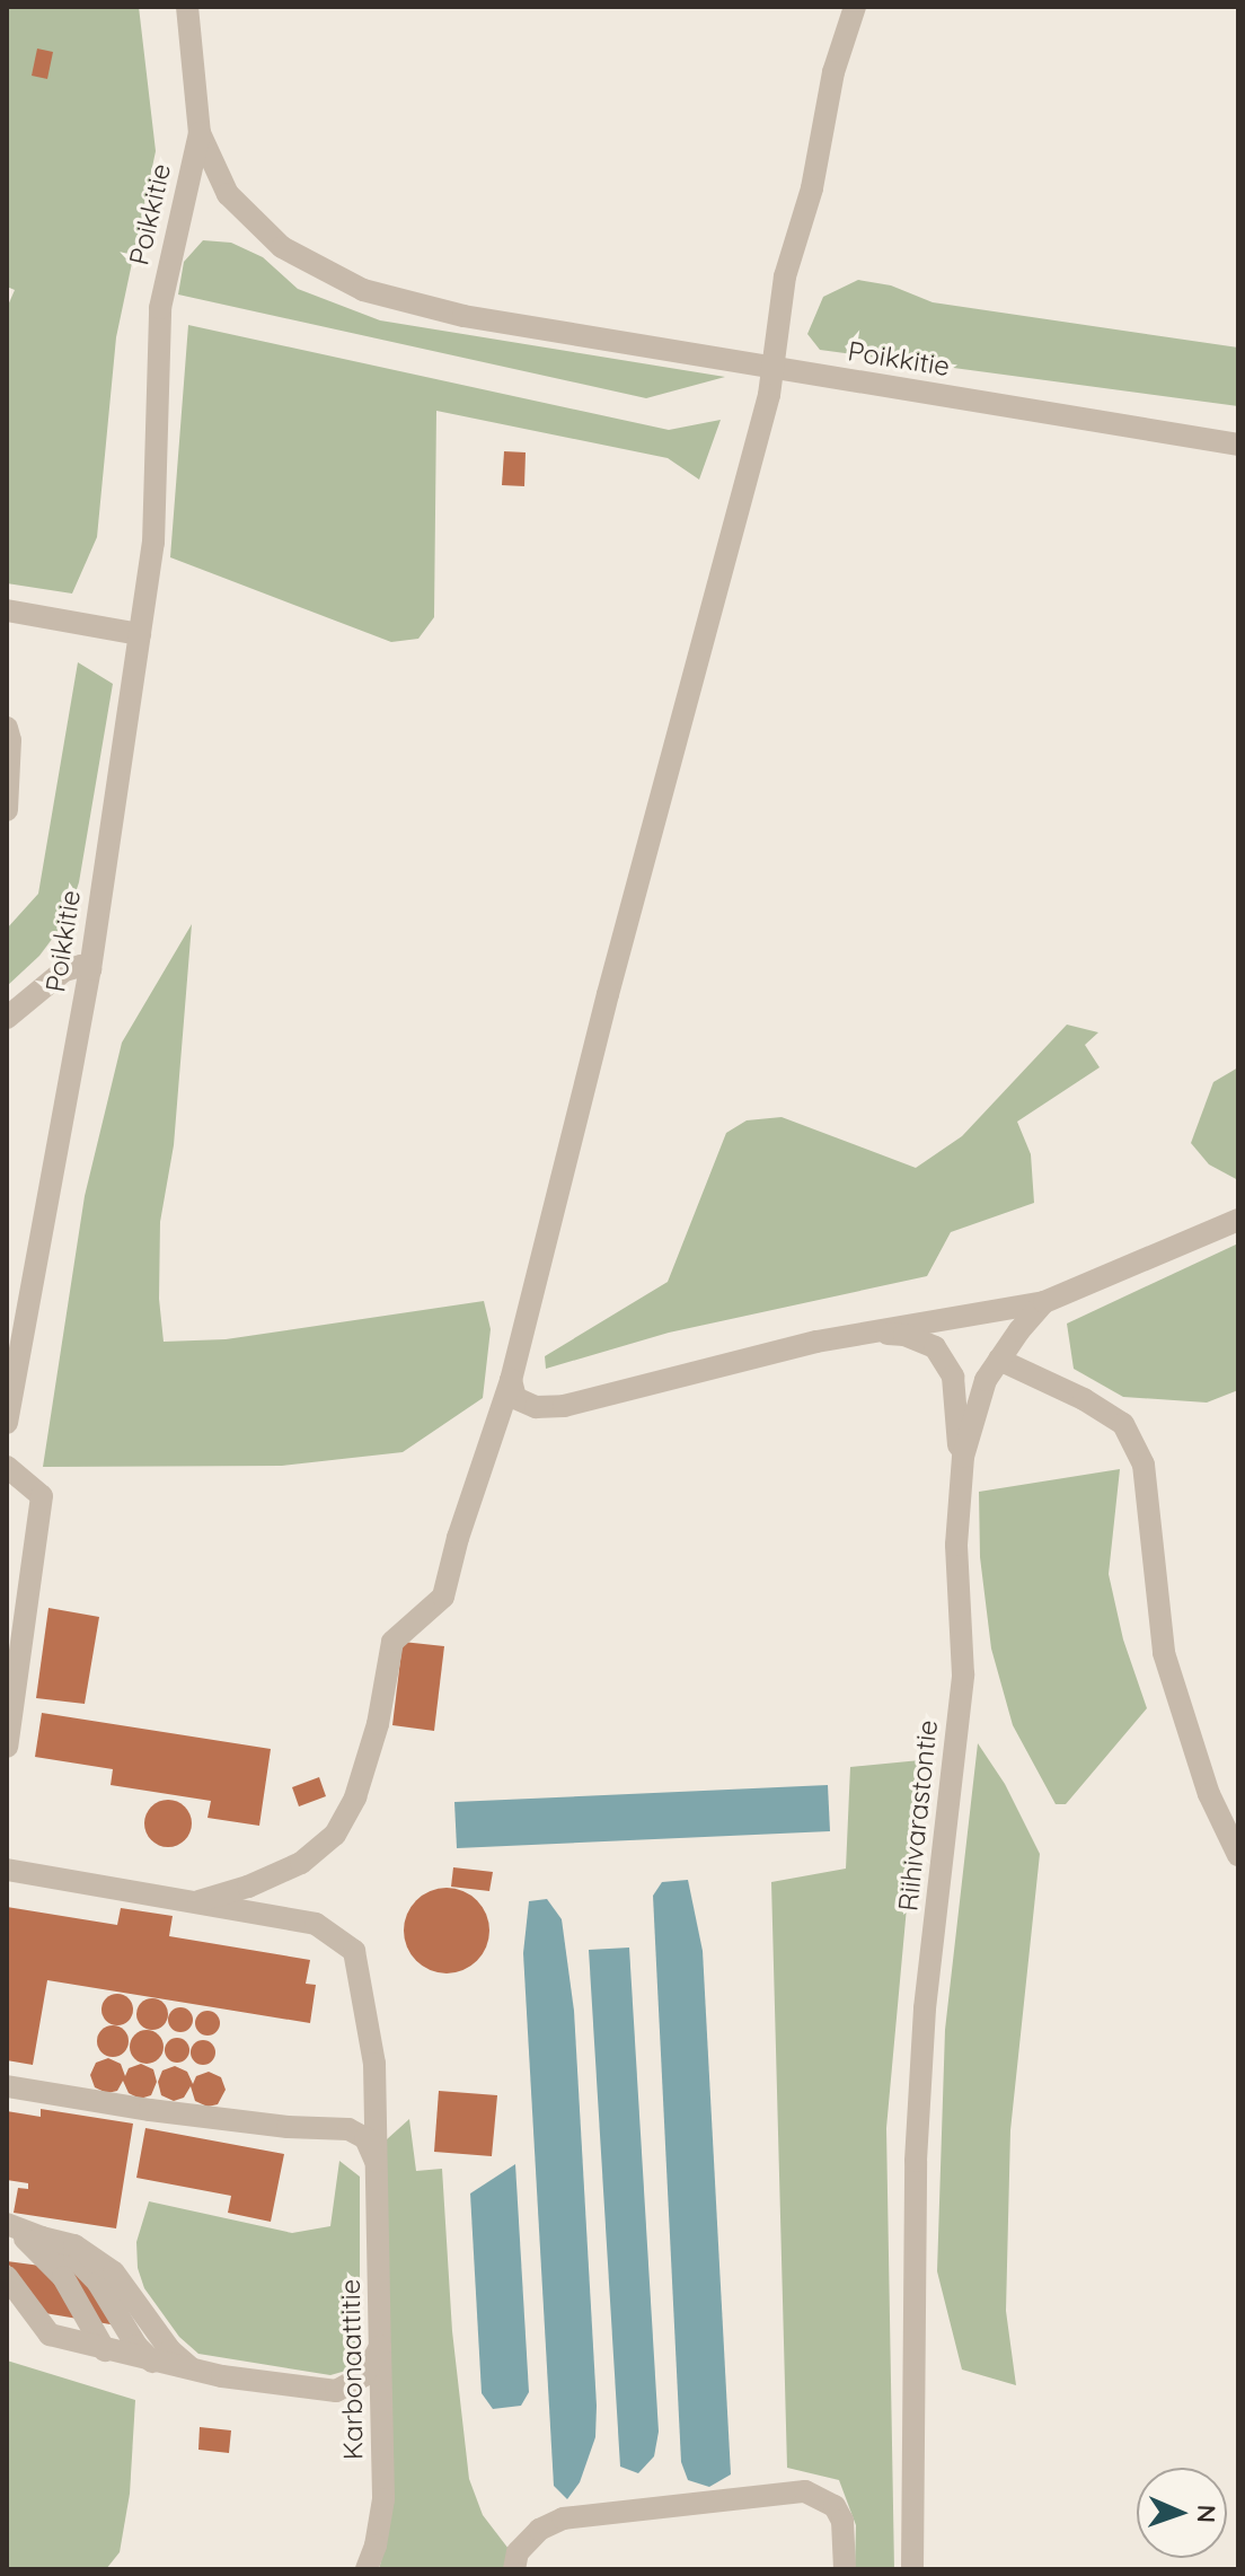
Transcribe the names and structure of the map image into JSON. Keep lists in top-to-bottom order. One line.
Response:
{"streets":{"street":["Poikkitie","Riihivarastontie","Karbonaattitie"]},"north":"right"}
